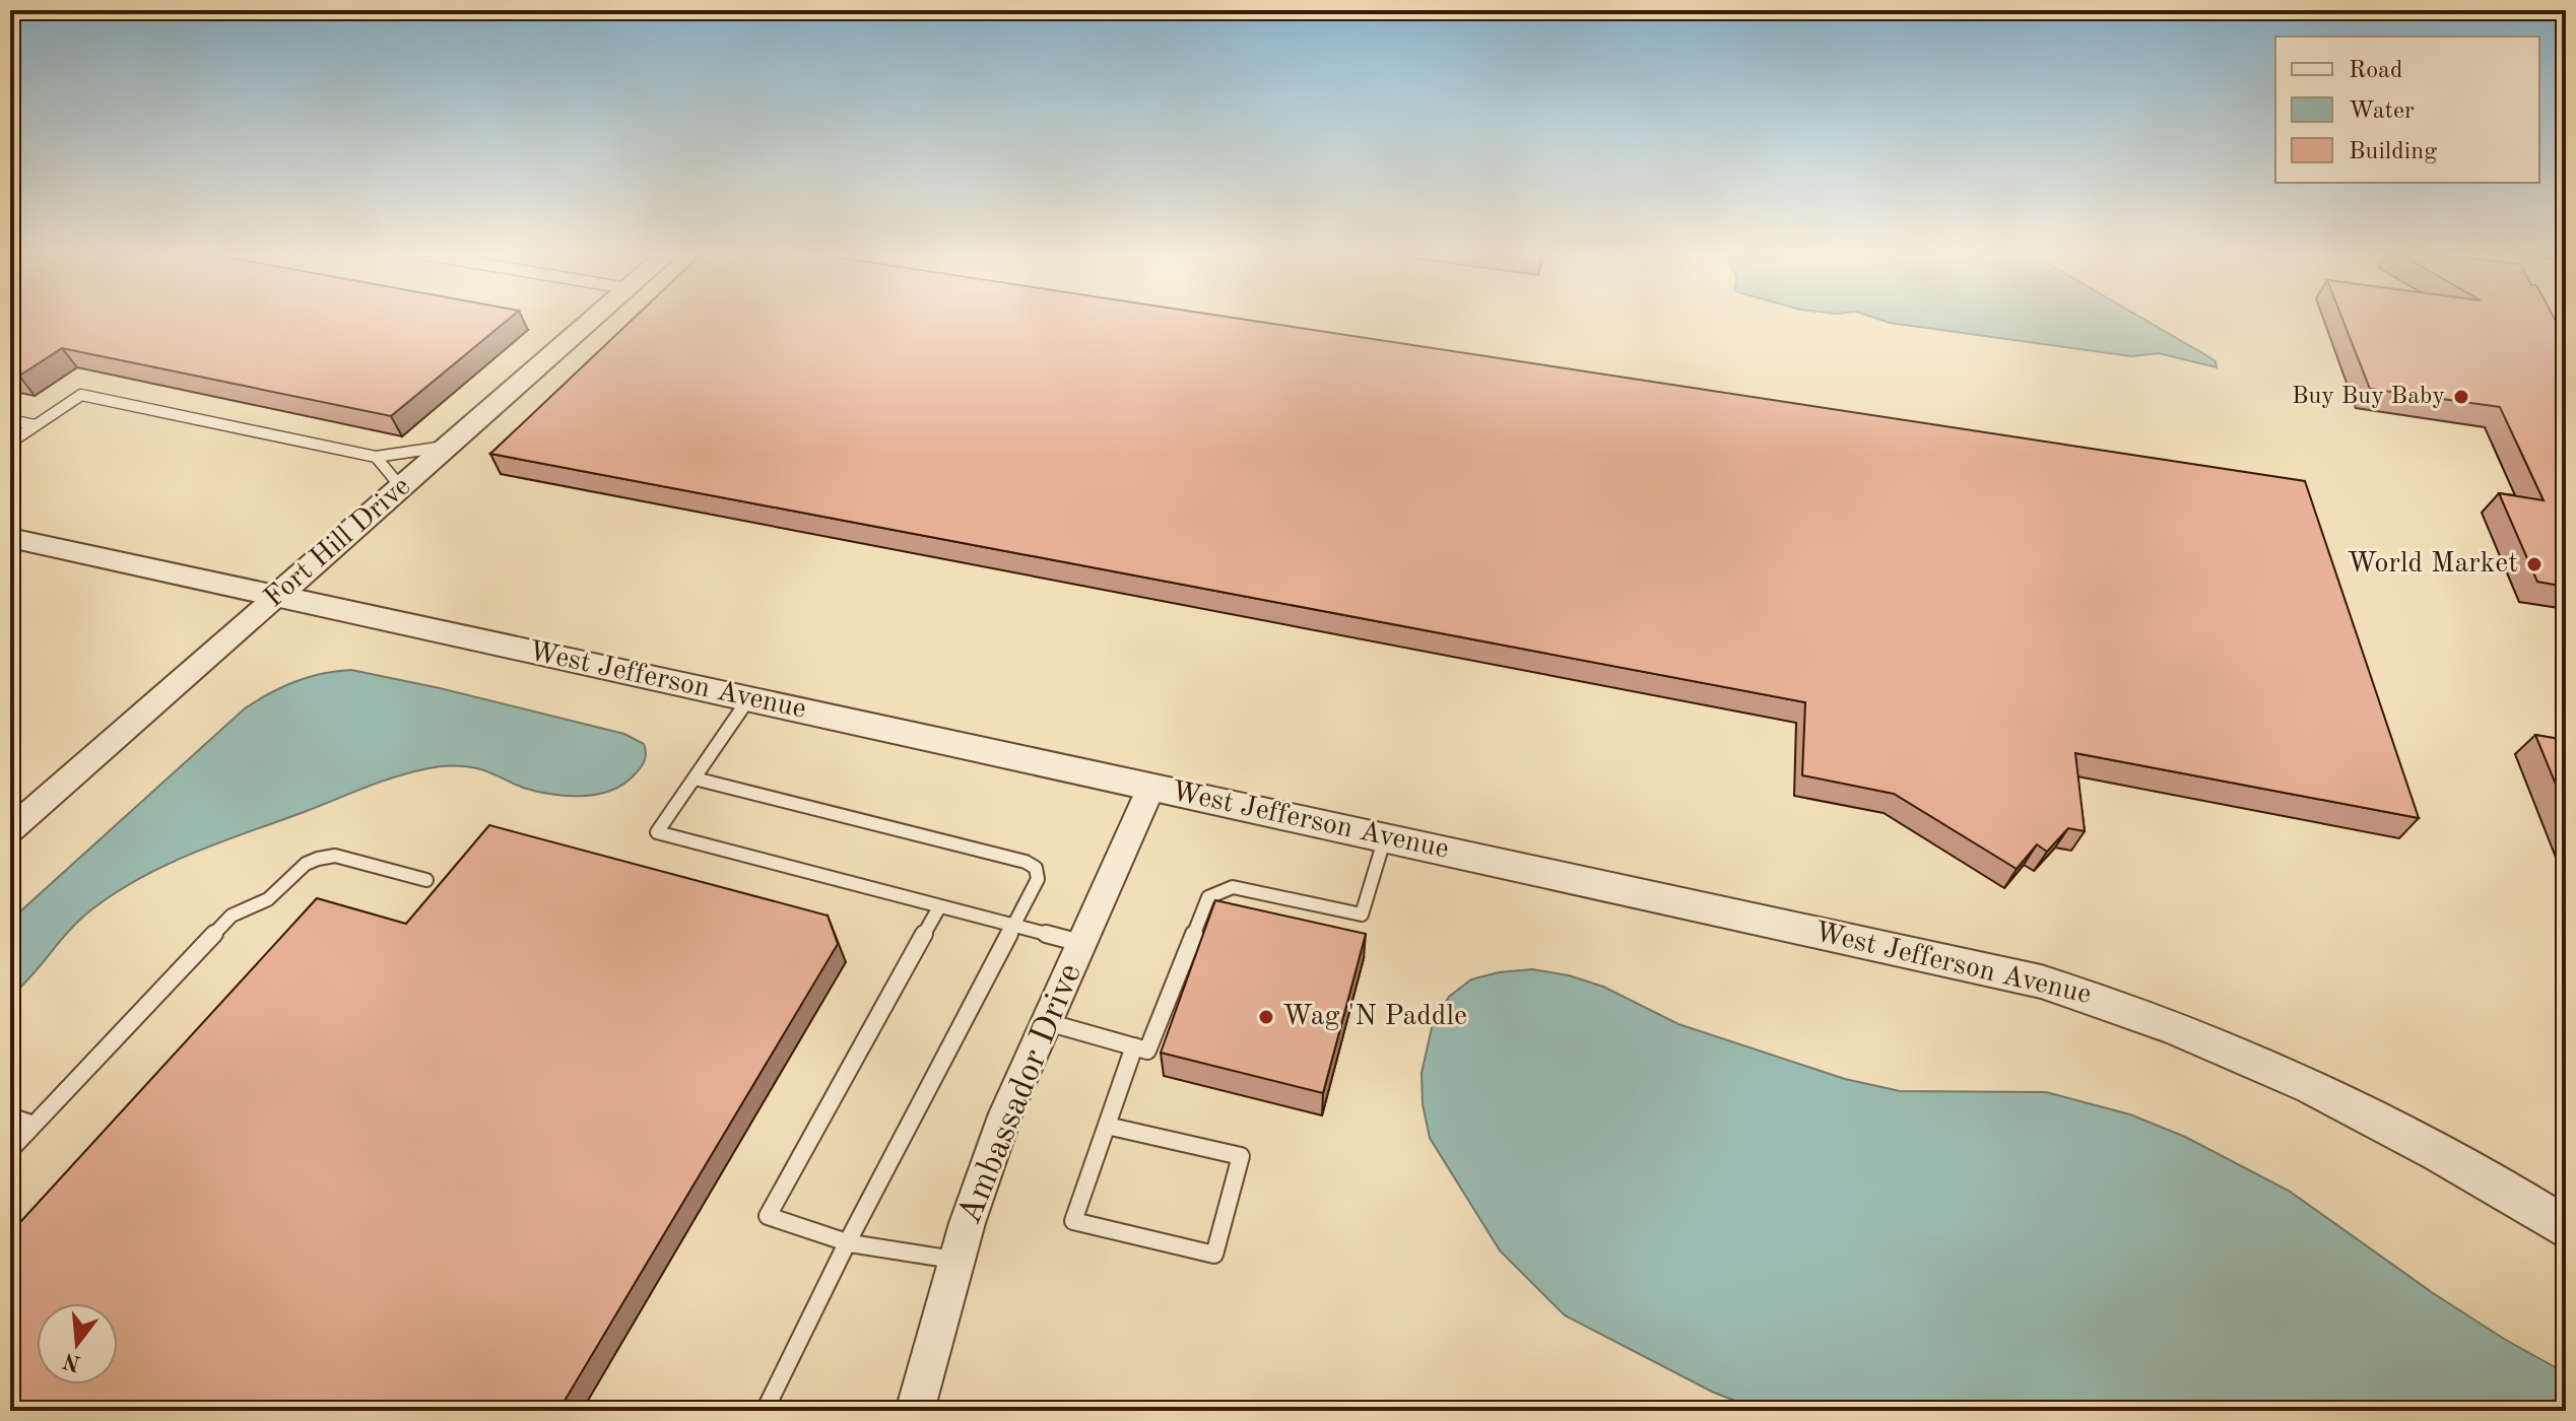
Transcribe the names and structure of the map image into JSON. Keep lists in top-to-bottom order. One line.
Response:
{"streets":{"street":["Fort Hill Drive","West Jefferson Avenue","Ambassador Drive"]},"crossings":[["Fort Hill Drive","West Jefferson Avenue"],["West Jefferson Avenue","Ambassador Drive"]],"places":["Buy Buy Baby","World Market","Wag 'N Paddle"],"legend":["Road","Water","Building"],"north":"bottom"}
